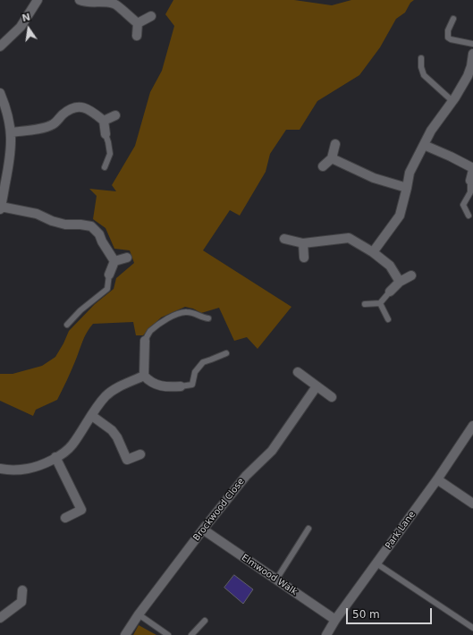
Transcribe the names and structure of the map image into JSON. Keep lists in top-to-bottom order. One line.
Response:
{"streets":{"street":["Brockwood Close","Park Lane","Elmwood Walk"]},"crossings":[["Brockwood Close","Elmwood Walk"],["Park Lane","Elmwood Walk"]],"scale_bar":"50 m","north":"top"}
